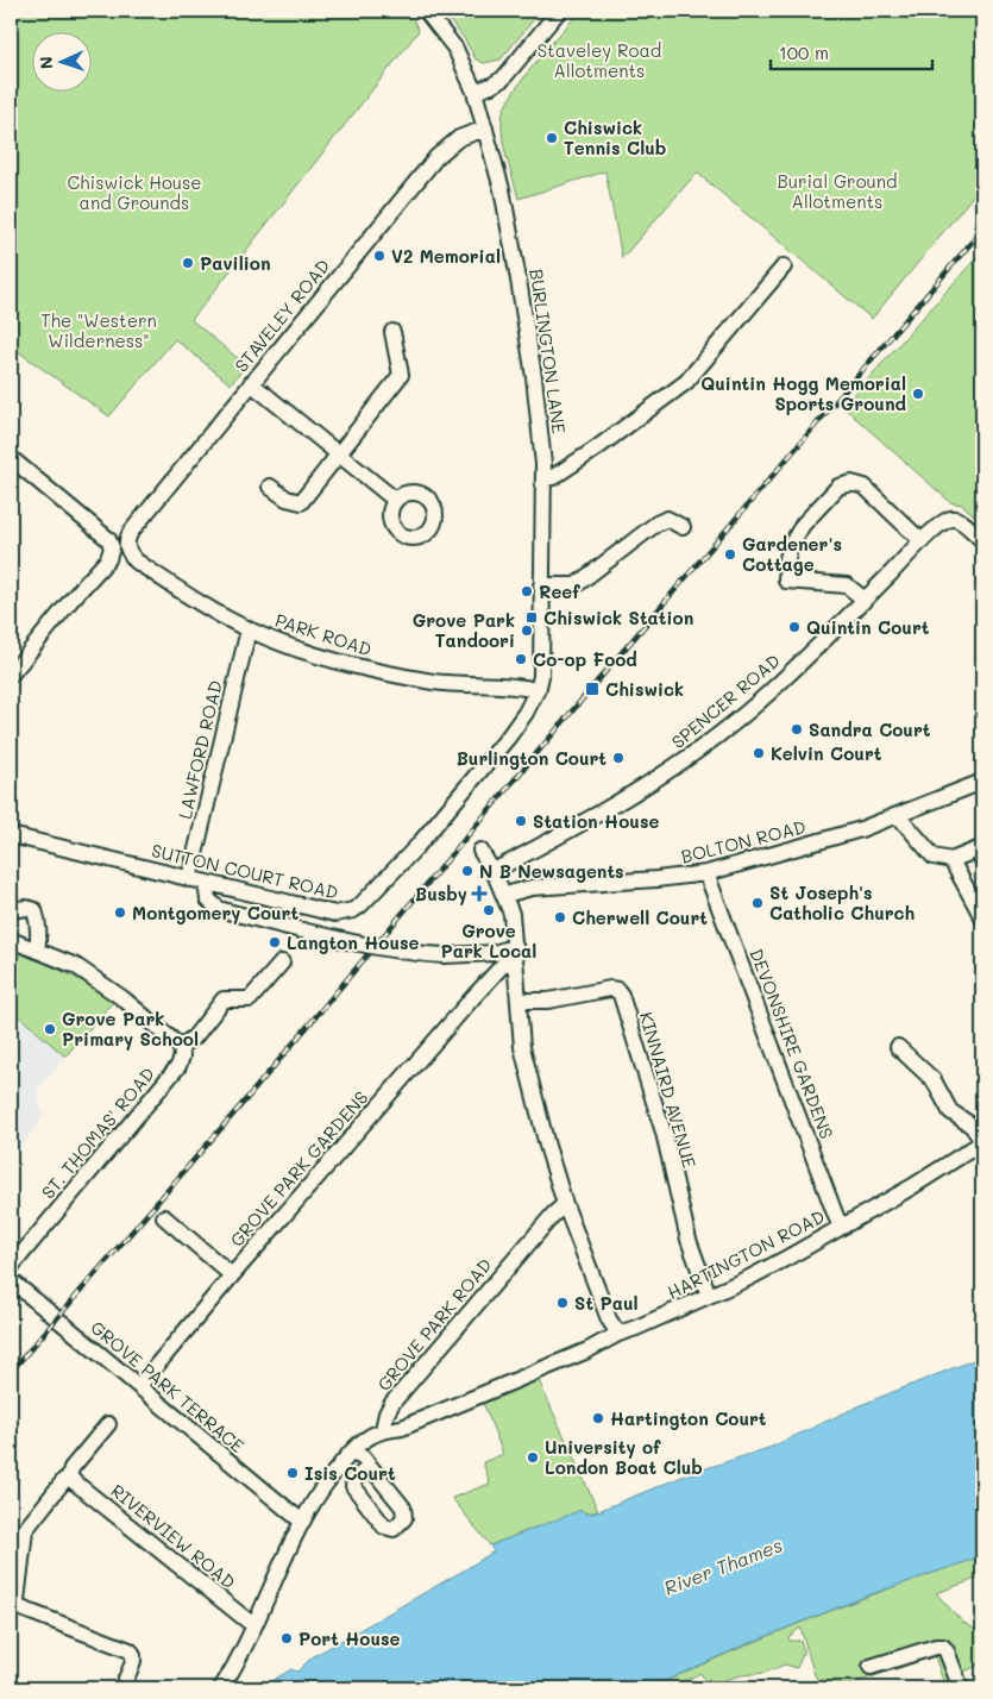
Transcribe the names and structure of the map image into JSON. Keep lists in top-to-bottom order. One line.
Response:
{"streets":{"street":["STAVELEY ROAD","BURLINGTON LANE","PARK ROAD","SPENCER ROAD","LAWFORD ROAD","BOLTON ROAD","SUTTON COURT ROAD","DEVONSHIRE GARDENS","KINNAIRD AVENUE","ST. THOMAS' ROAD","GROVE PARK GARDENS","HARTINGTON ROAD","GROVE PARK ROAD","GROVE PARK TERRACE","RIVERVIEW ROAD"]},"crossings":[["STAVELEY ROAD","BURLINGTON LANE"],["STAVELEY ROAD","PARK ROAD"],["BURLINGTON LANE","PARK ROAD"],["BURLINGTON LANE","SUTTON COURT ROAD"],["PARK ROAD","LAWFORD ROAD"],["LAWFORD ROAD","SUTTON COURT ROAD"],["BOLTON ROAD","DEVONSHIRE GARDENS"],["DEVONSHIRE GARDENS","HARTINGTON ROAD"],["KINNAIRD AVENUE","HARTINGTON ROAD"],["GROVE PARK GARDENS","GROVE PARK TERRACE"],["HARTINGTON ROAD","GROVE PARK ROAD"]],"water":["River Thames"],"parks":["Staveley Road Allotments","Burial Ground Allotments","Chiswick House and Grounds","The \"Western Wilderness\""],"places":{"other":["Chiswick Tennis Club","V2 Memorial","Pavilion","Quintin Hogg Memorial Sports Ground","Gardener's Cottage","Reef","Quintin Court","Grove Park Tandoori","Co-op Food","Sandra Court","Kelvin Court","Burlington Court","Station House","N B Newsagents","St Joseph's Catholic Church","Grove Park Local","Montgomery Court","Cherwell Court","Langton House","Grove Park Primary School","St Paul","Hartington Court","University of London Boat Club","Isis Court","Port House"],"transit":["Chiswick Station","Chiswick"],"health":["Busby"]},"scale_bar":"100 m","north":"left"}
